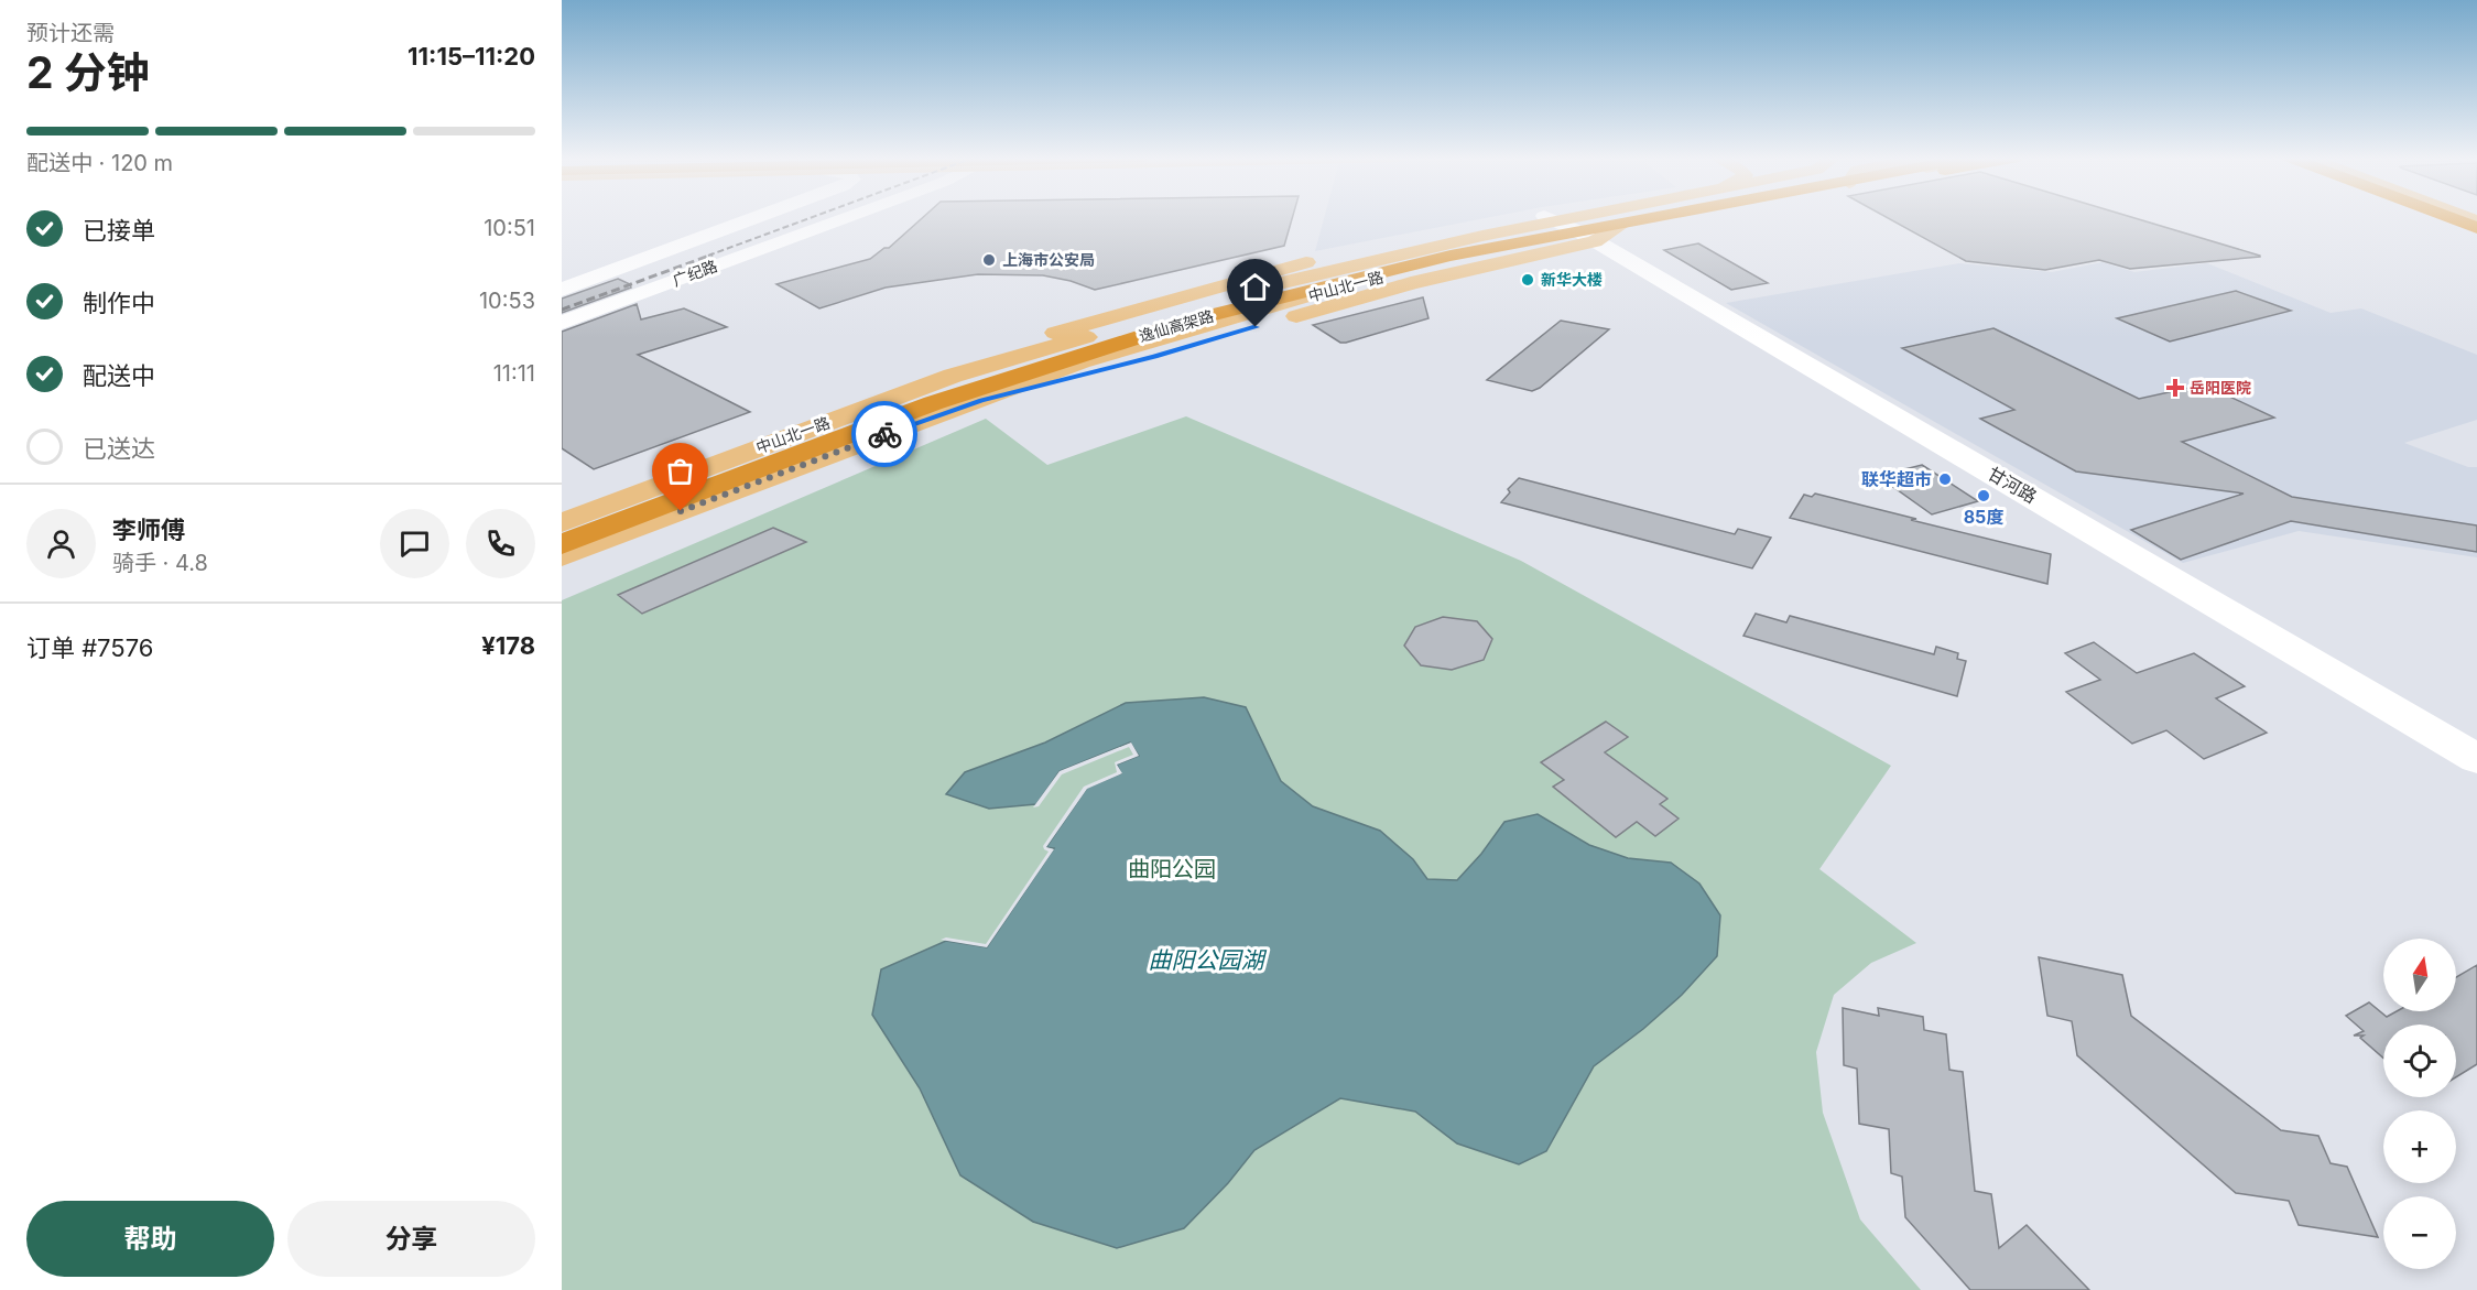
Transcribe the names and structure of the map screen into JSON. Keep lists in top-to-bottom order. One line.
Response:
{"streets":{"highway":["逸仙高架路"],"main road":["中山北一路"],"street":["广纪路","甘河路"]},"crossings":[["中山北一路","甘河路"]],"water":["曲阳公园湖"],"parks":["曲阳公园"],"places":{"other":["上海市公安局","新华大楼","联华超市","85度"],"health":["岳阳医院"]},"north":"top","page":{"heading":["2 分钟","预计还需","11:15–11:20"],"panel":["李师傅","骑手 · 4.8","订单 #7576","¥178"],"bar":"配送中 · 120 m","list":[["已接单","10:51"],["制作中","10:53"],["配送中","11:11"],"已送达"],"map_buttons":["+","−"],"buttons":["帮助","分享"]}}
